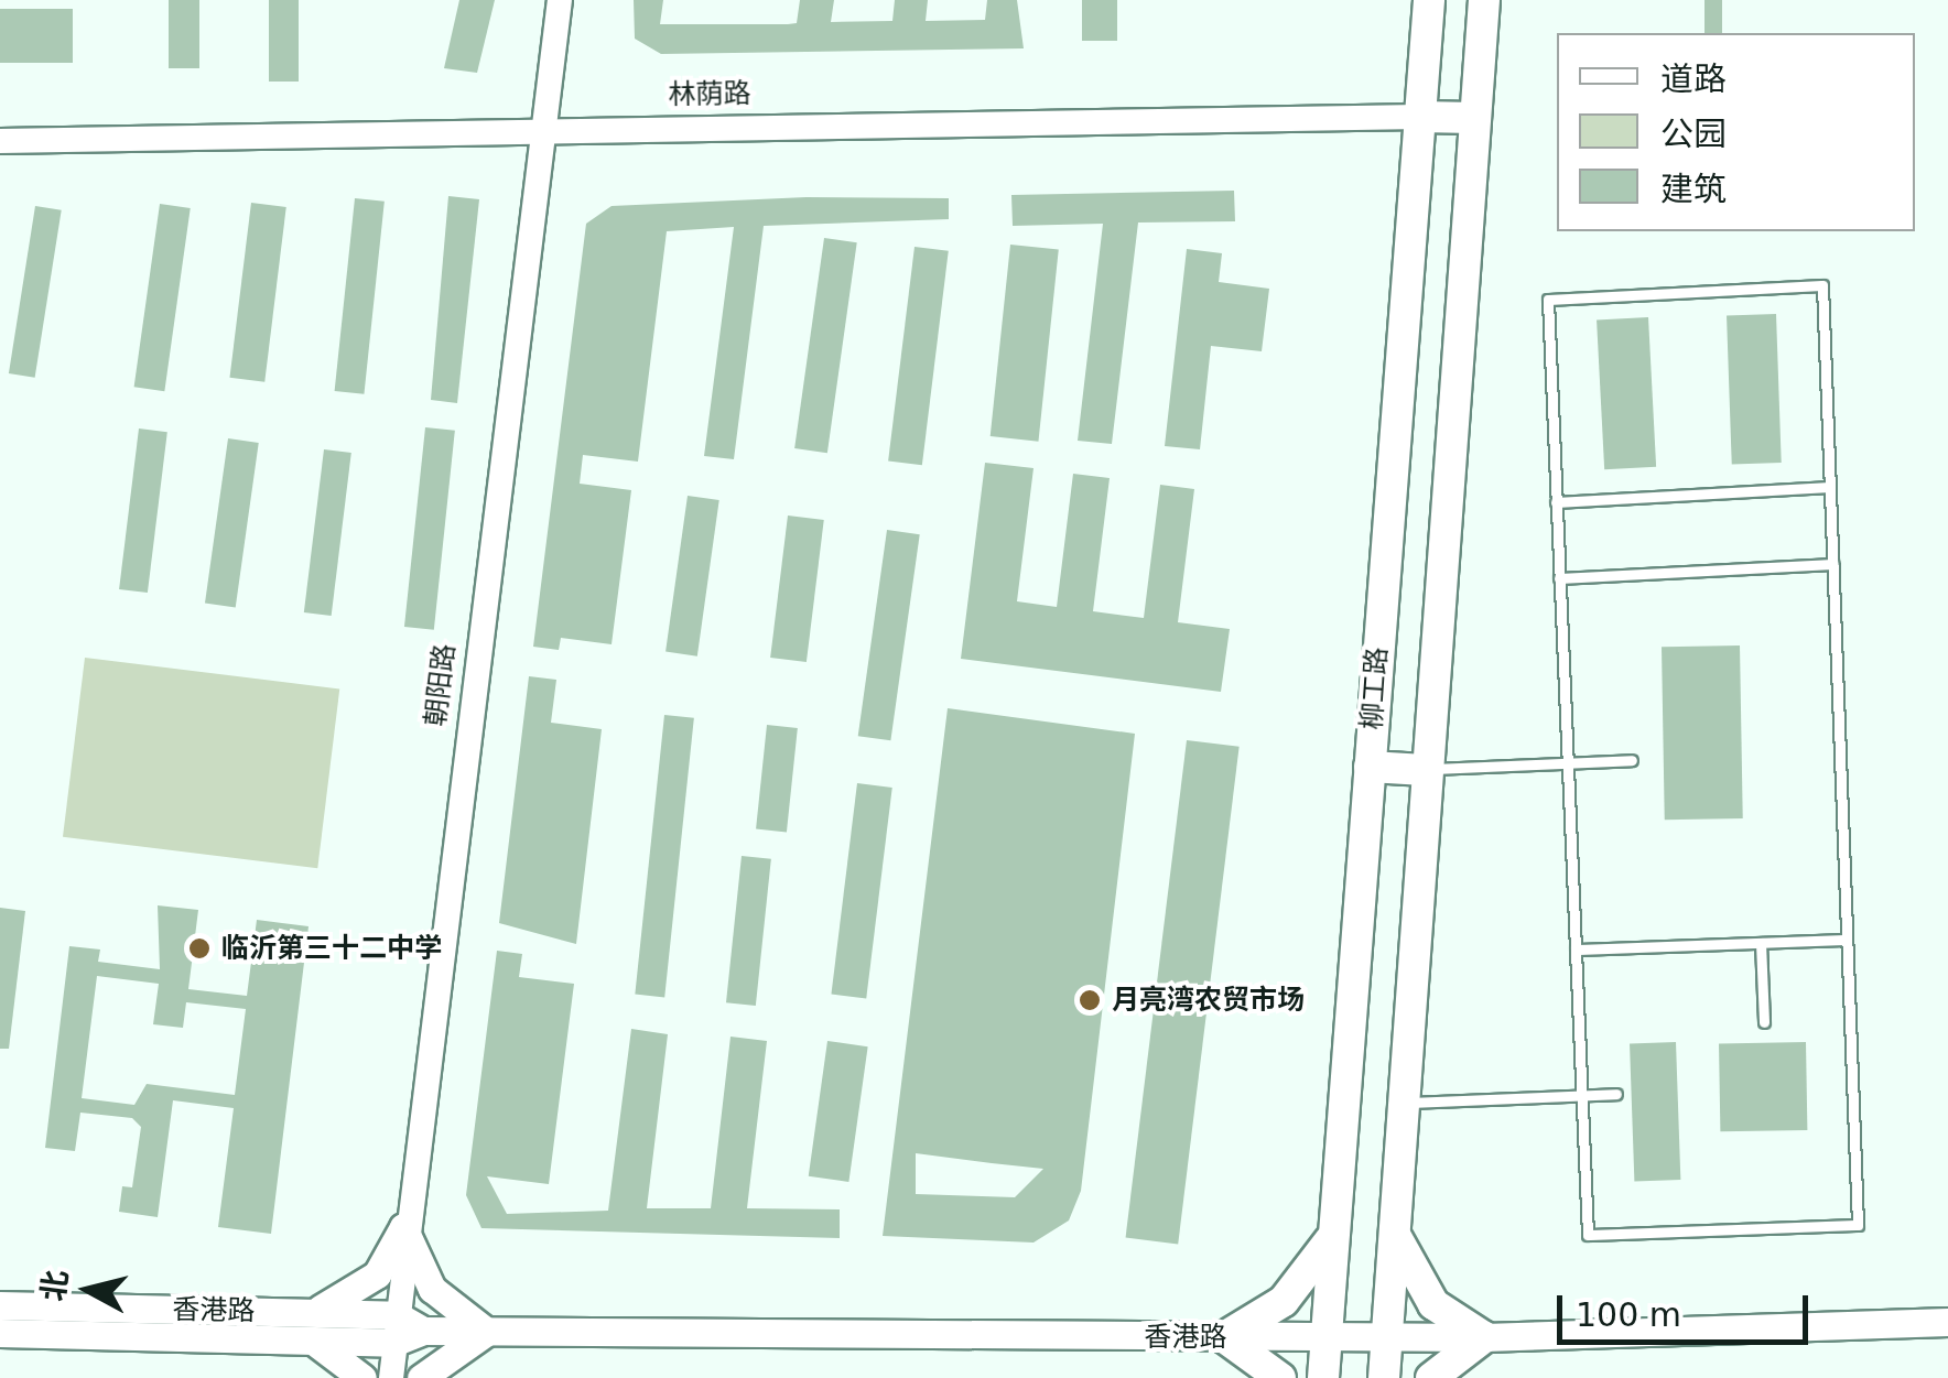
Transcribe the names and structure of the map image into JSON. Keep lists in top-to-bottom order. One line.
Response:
{"streets":{"main road":["柳工路","香港路"],"street":["林荫路","朝阳路"]},"crossings":[["林荫路","朝阳路"],["林荫路","柳工路"],["朝阳路","香港路"],["柳工路","香港路"]],"places":["临沂第三十二中学","月亮湾农贸市场"],"legend":["道路","公园","建筑"],"scale_bar":"100 m","north":"left"}
